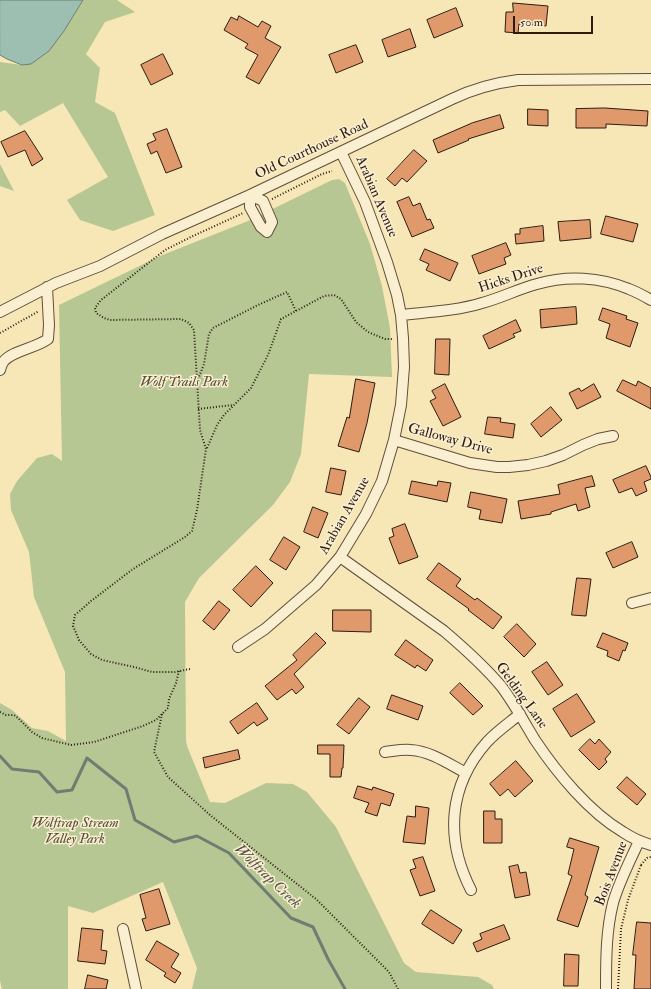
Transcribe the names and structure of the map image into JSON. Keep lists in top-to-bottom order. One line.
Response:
{"streets":{"street":["Old Courthouse Road","Arabian Avenue","Hicks Drive","Galloway Drive","Gelding Lane","Bois Avenue"]},"crossings":[["Old Courthouse Road","Arabian Avenue"],["Arabian Avenue","Hicks Drive"],["Arabian Avenue","Galloway Drive"],["Arabian Avenue","Gelding Lane"],["Gelding Lane","Bois Avenue"]],"water":["Wolftrap Creek"],"parks":["Wolf Trails Park","Wolftrap Stream Valley Park"],"scale_bar":"50 m"}
